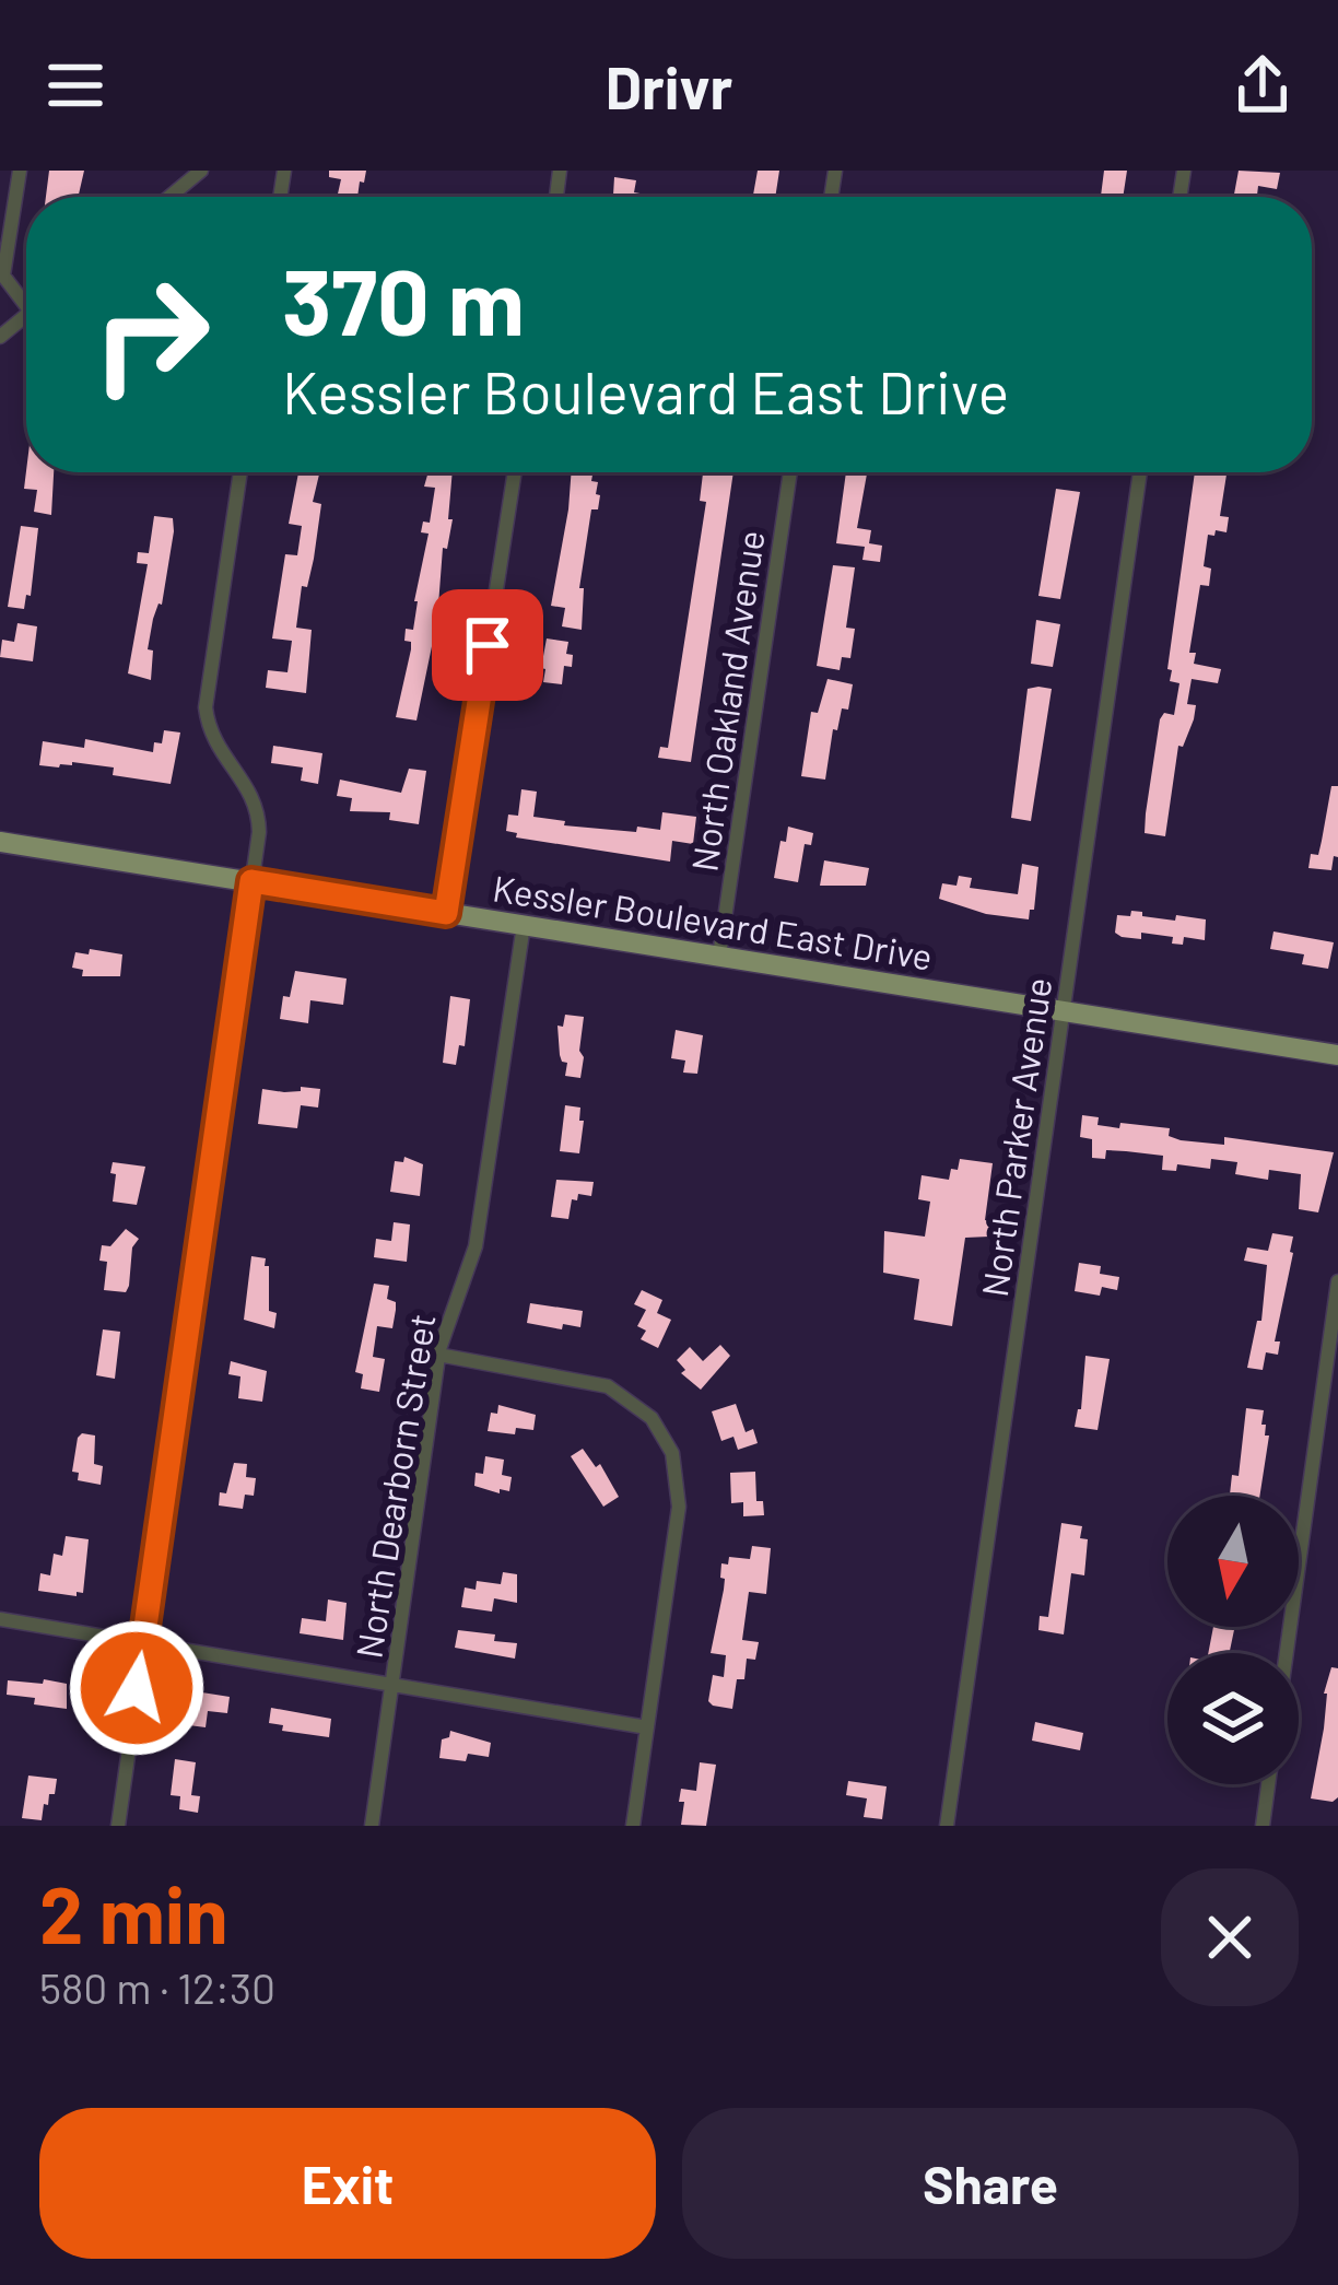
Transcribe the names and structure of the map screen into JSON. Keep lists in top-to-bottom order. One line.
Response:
{"streets":{"main road":["Kessler Boulevard East Drive"],"street":["North Oakland Avenue","North Parker Avenue","North Dearborn Street"]},"crossings":[["North Oakland Avenue","Kessler Boulevard East Drive"],["Kessler Boulevard East Drive","North Parker Avenue"],["Kessler Boulevard East Drive","North Dearborn Street"]],"north":"bottom","page":{"header":"Drivr","turn":["370 m","Kessler Boulevard East Drive"],"heading":["2 min","580 m · 12:30"],"buttons":["Exit","Share"]}}
